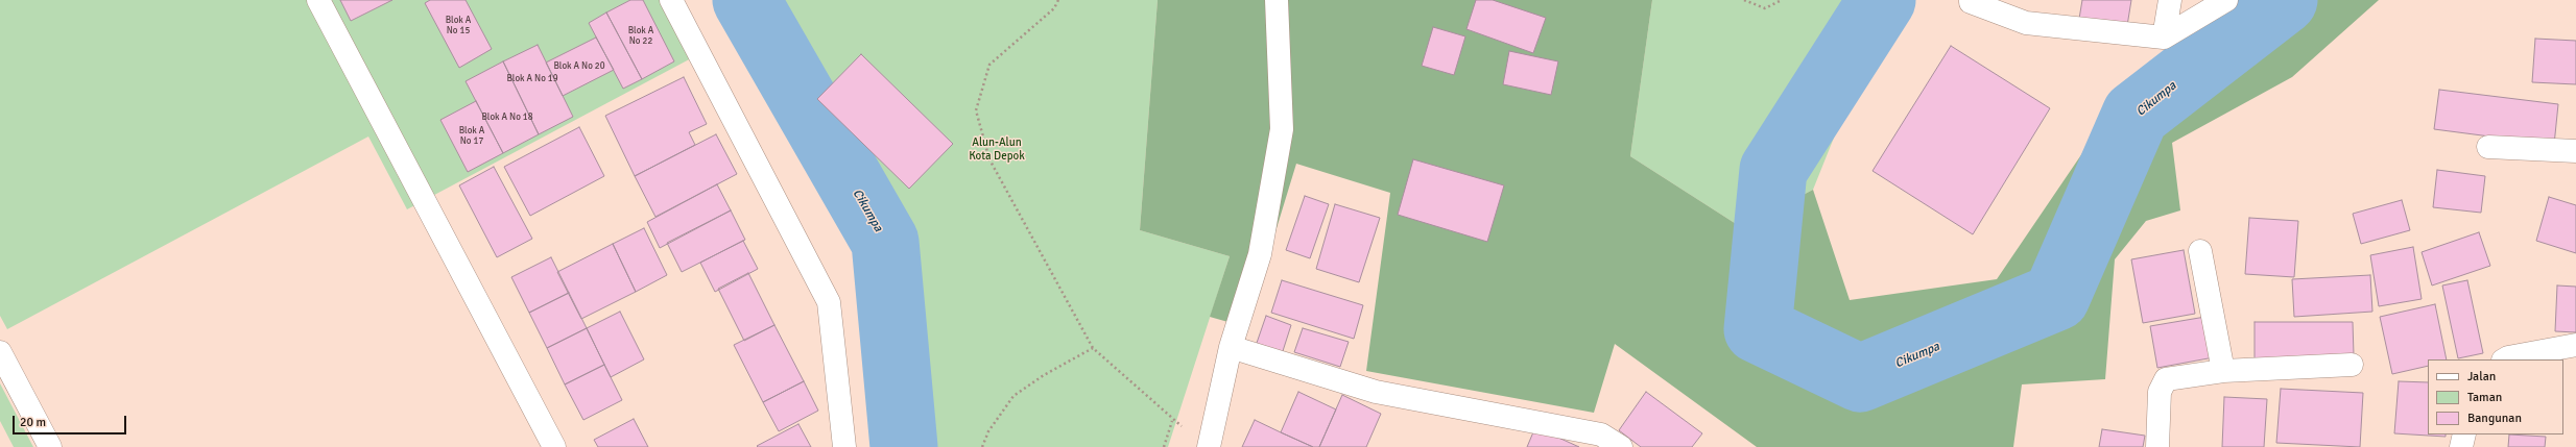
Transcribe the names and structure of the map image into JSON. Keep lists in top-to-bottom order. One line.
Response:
{"water":["Cikumpa"],"parks":["Alun-Alun Kota Depok"],"house_numbers":["Blok A No 15","Blok A No 22","Blok A No 20","Blok A No 19","Blok A No 18","Blok A No 17"],"legend":["Jalan","Taman","Bangunan"],"scale_bar":"20 m"}
